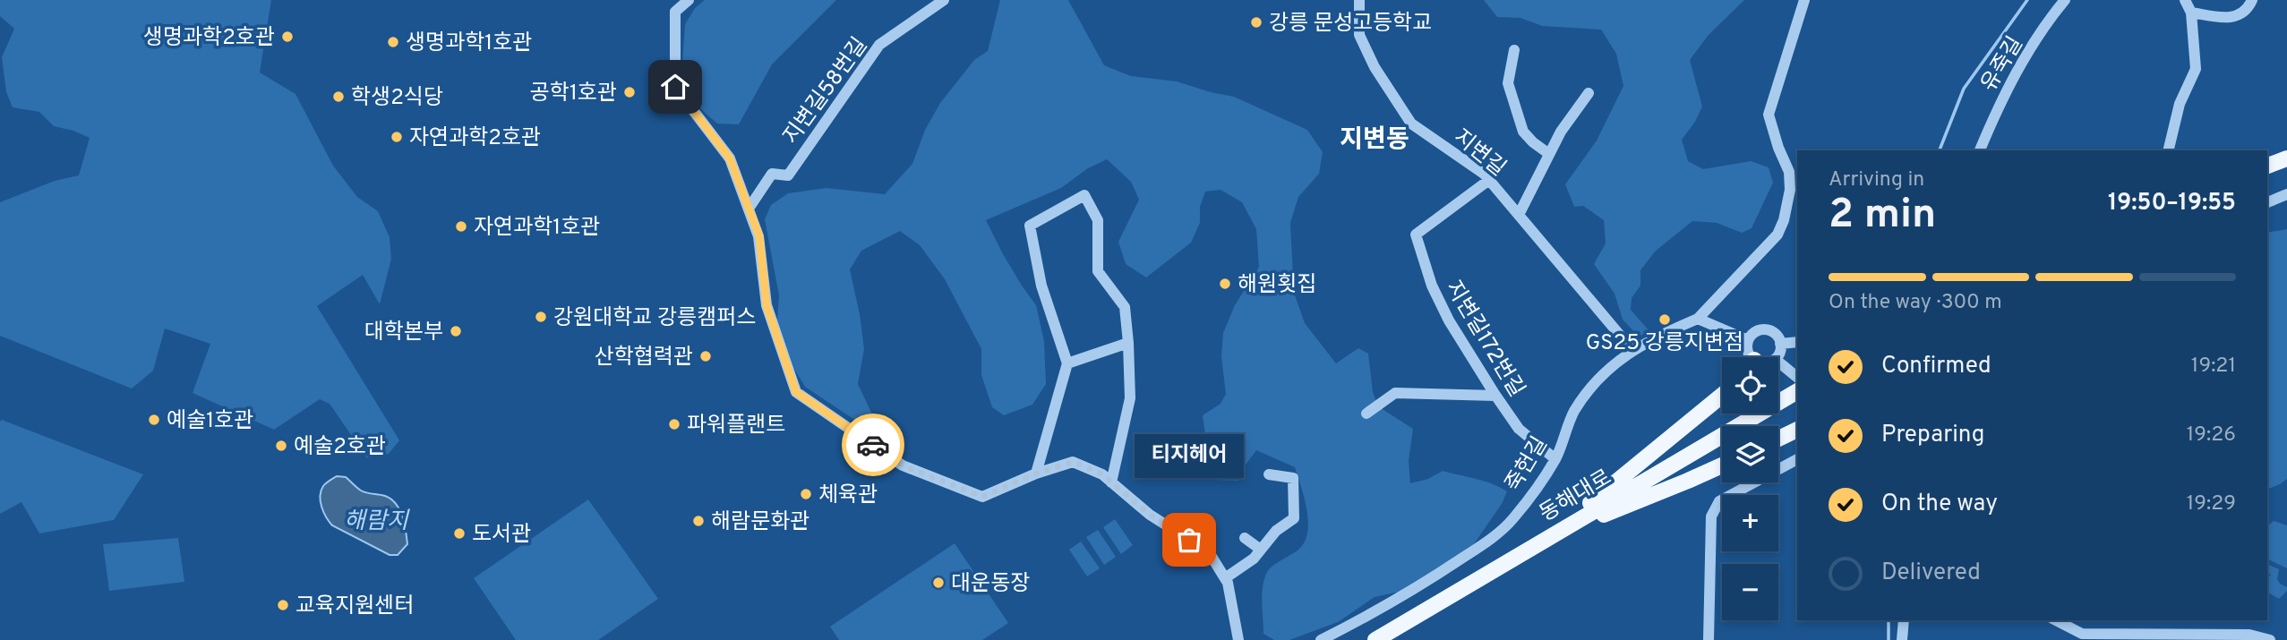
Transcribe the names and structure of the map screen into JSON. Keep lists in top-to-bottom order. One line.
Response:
{"streets":{"main road":["동해대로"],"street":["유죽길","지변길58번길","지변길","지변길172번길","죽헌길"]},"crossings":[["지변길","지변길172번길"],["지변길","죽헌길"],["지변길172번길","죽헌길"]],"districts":["지변동"],"water":["해람지"],"places":["강릉 문성고등학교","생명과학2호관","생명과학1호관","공학1호관","학생2식당","자연과학2호관","자연과학1호관","해원횟집","강원대학교 강릉캠퍼스","GS25 강릉지변점","대학본부","산학협력관","예술1호관","파워플랜트","예술2호관","체육관","해람문화관","도서관","티지헤어","대운동장","교육지원센터"],"page":{"heading":["2 min","Arriving in","19:50–19:55"],"bar":"On the way · 300 m","list":[["Confirmed","19:21"],["Preparing","19:26"],["On the way","19:29"],"Delivered"],"map_buttons":["+","−"],"bubble":"티지헤어"}}
